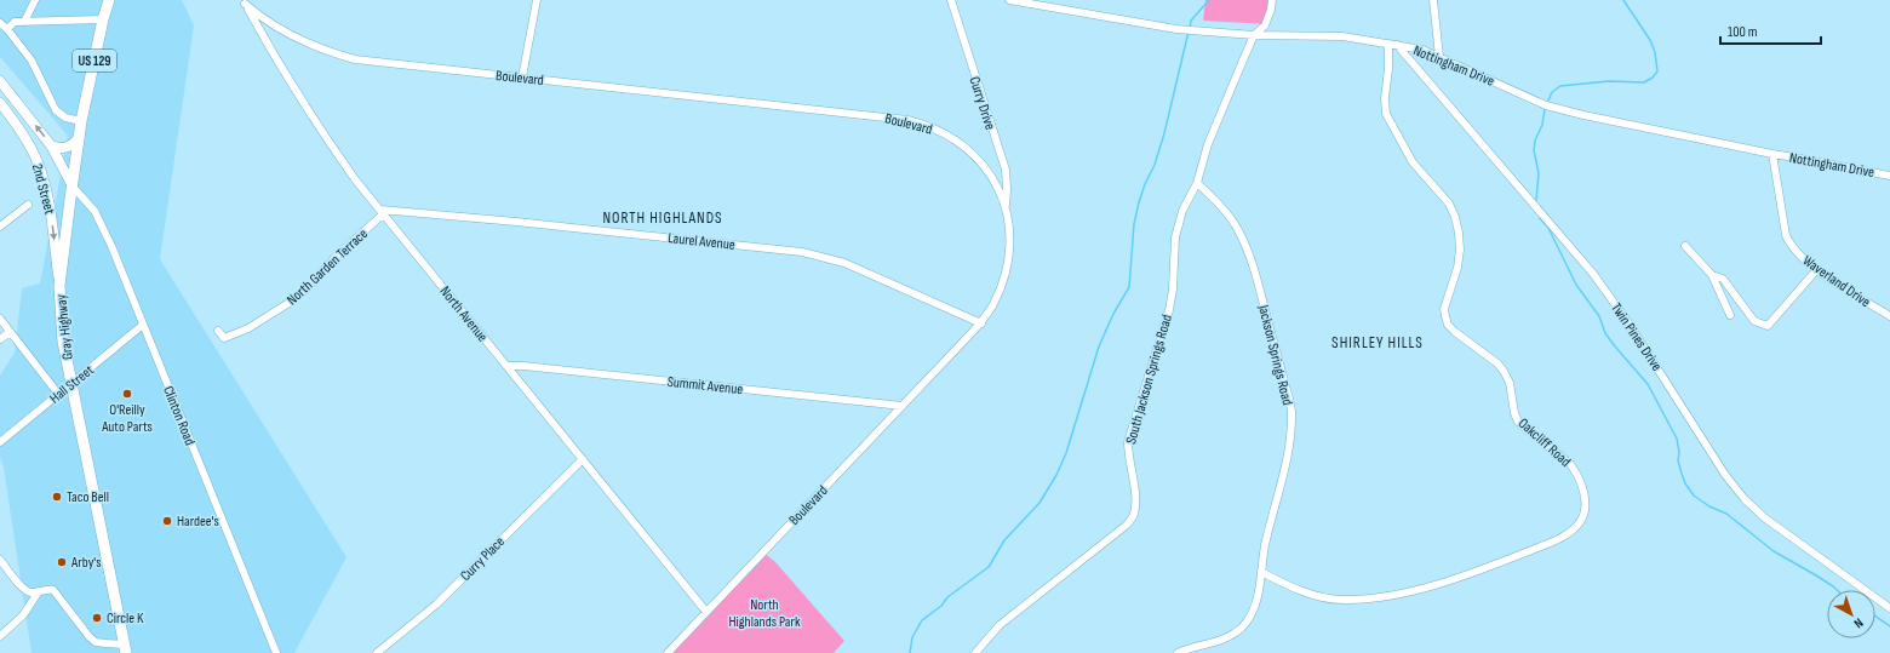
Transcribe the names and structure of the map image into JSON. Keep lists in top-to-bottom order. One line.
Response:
{"streets":{"highway":["US 129","Gray Highway"],"main road":["2nd Street"],"street":["Nottingham Drive","Boulevard","Curry Drive","Laurel Avenue","North Garden Terrace","Waverland Drive","North Avenue","Twin Pines Drive","Jackson Springs Road","South Jackson Springs Road","Hall Street","Summit Avenue","Clinton Road","Oakcliff Road","Curry Place"]},"crossings":[["Nottingham Drive","Waverland Drive"],["Nottingham Drive","Twin Pines Drive"],["Nottingham Drive","Oakcliff Road"],["Boulevard","Curry Drive"],["Boulevard","Laurel Avenue"],["Boulevard","North Avenue"],["Boulevard","Summit Avenue"],["2nd Street","Gray Highway"],["2nd Street","Clinton Road"],["Laurel Avenue","North Garden Terrace"],["Laurel Avenue","North Avenue"],["North Garden Terrace","North Avenue"],["North Avenue","Summit Avenue"],["North Avenue","Curry Place"],["Gray Highway","Hall Street"],["Gray Highway","Clinton Road"],["Jackson Springs Road","South Jackson Springs Road"],["Jackson Springs Road","Oakcliff Road"],["Hall Street","Clinton Road"]],"districts":["NORTH HIGHLANDS","SHIRLEY HILLS"],"parks":["North Highlands Park"],"places":["O'Reilly Auto Parts","Taco Bell","Hardee's","Arby's","Circle K"],"scale_bar":"100 m","north":"bottom right"}
